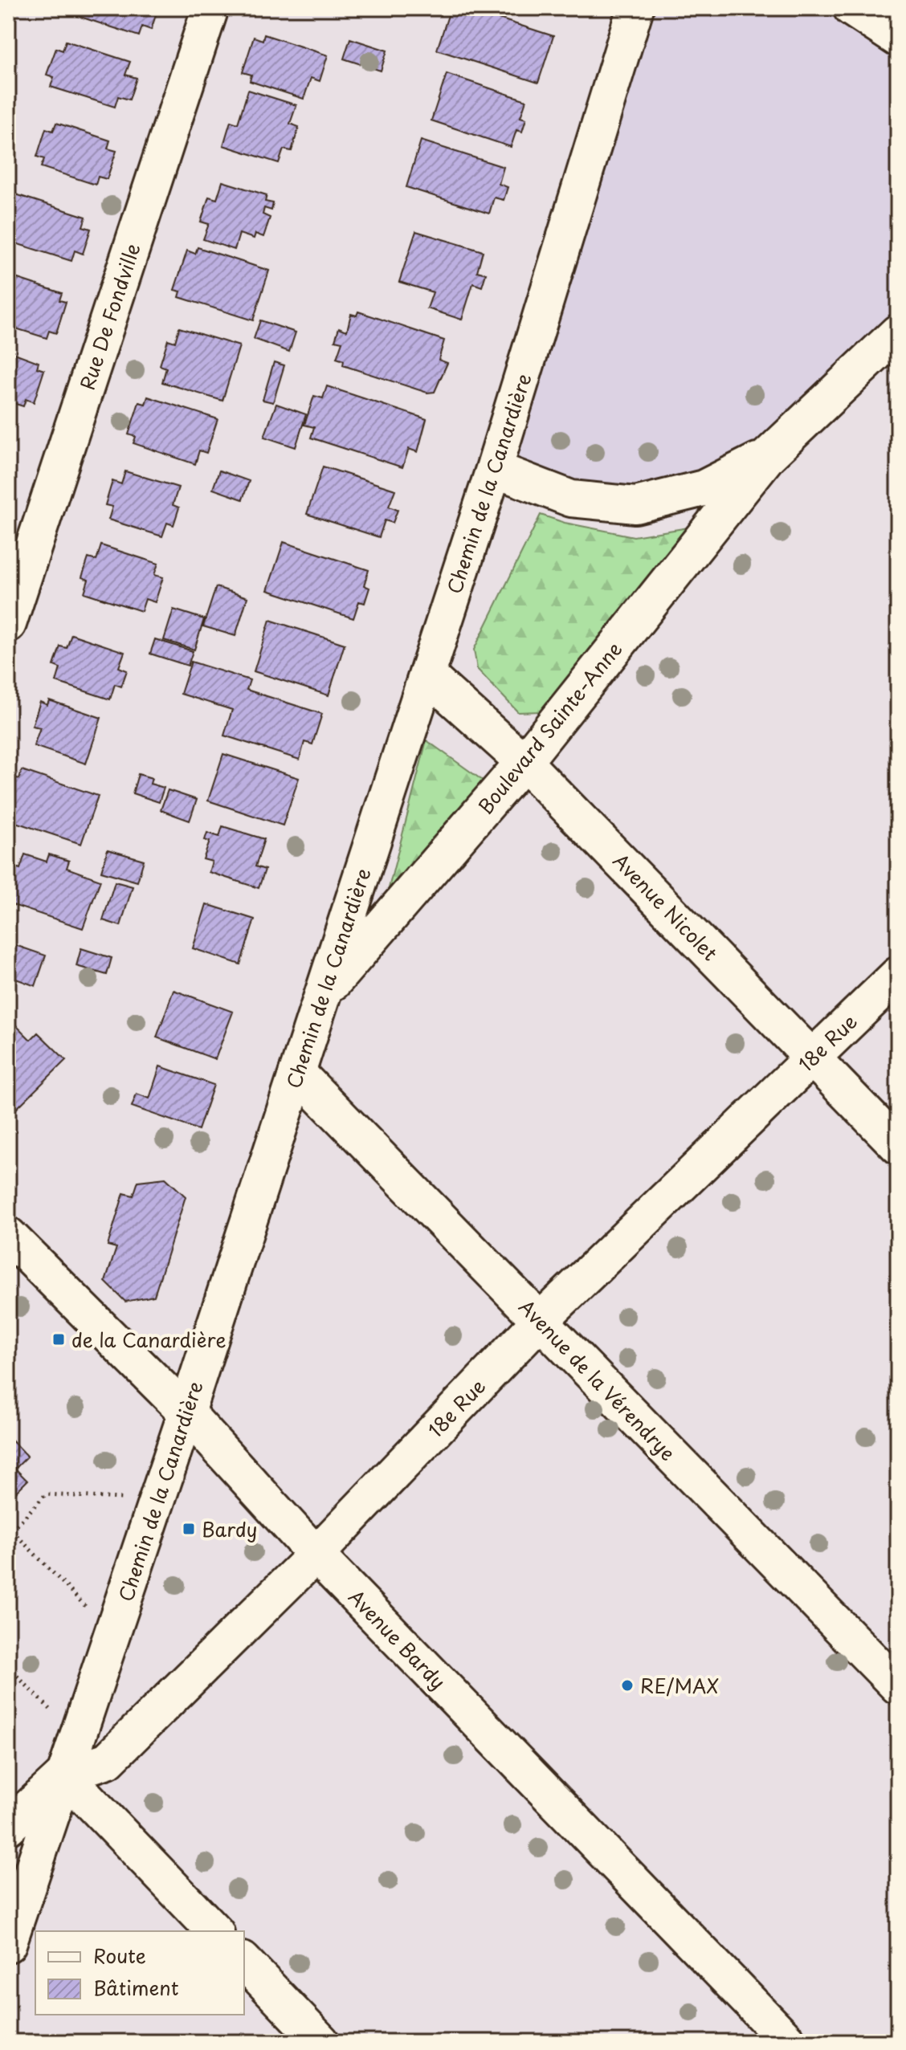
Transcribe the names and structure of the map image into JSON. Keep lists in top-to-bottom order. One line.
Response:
{"streets":{"street":["Rue De Fondville","Chemin de la Canardière","Boulevard Sainte-Anne","Avenue Nicolet","18e Rue","Avenue de la Vérendrye","Avenue Bardy"]},"crossings":[["Chemin de la Canardière","Boulevard Sainte-Anne"],["Chemin de la Canardière","Avenue Nicolet"],["Chemin de la Canardière","18e Rue"],["Chemin de la Canardière","Avenue de la Vérendrye"],["Chemin de la Canardière","Avenue Bardy"],["Boulevard Sainte-Anne","Avenue Nicolet"],["Avenue Nicolet","18e Rue"],["18e Rue","Avenue de la Vérendrye"],["18e Rue","Avenue Bardy"]],"places":{"transit":["de la Canardière","Bardy"],"other":["RE/MAX"]},"legend":["Route","Bâtiment"]}
